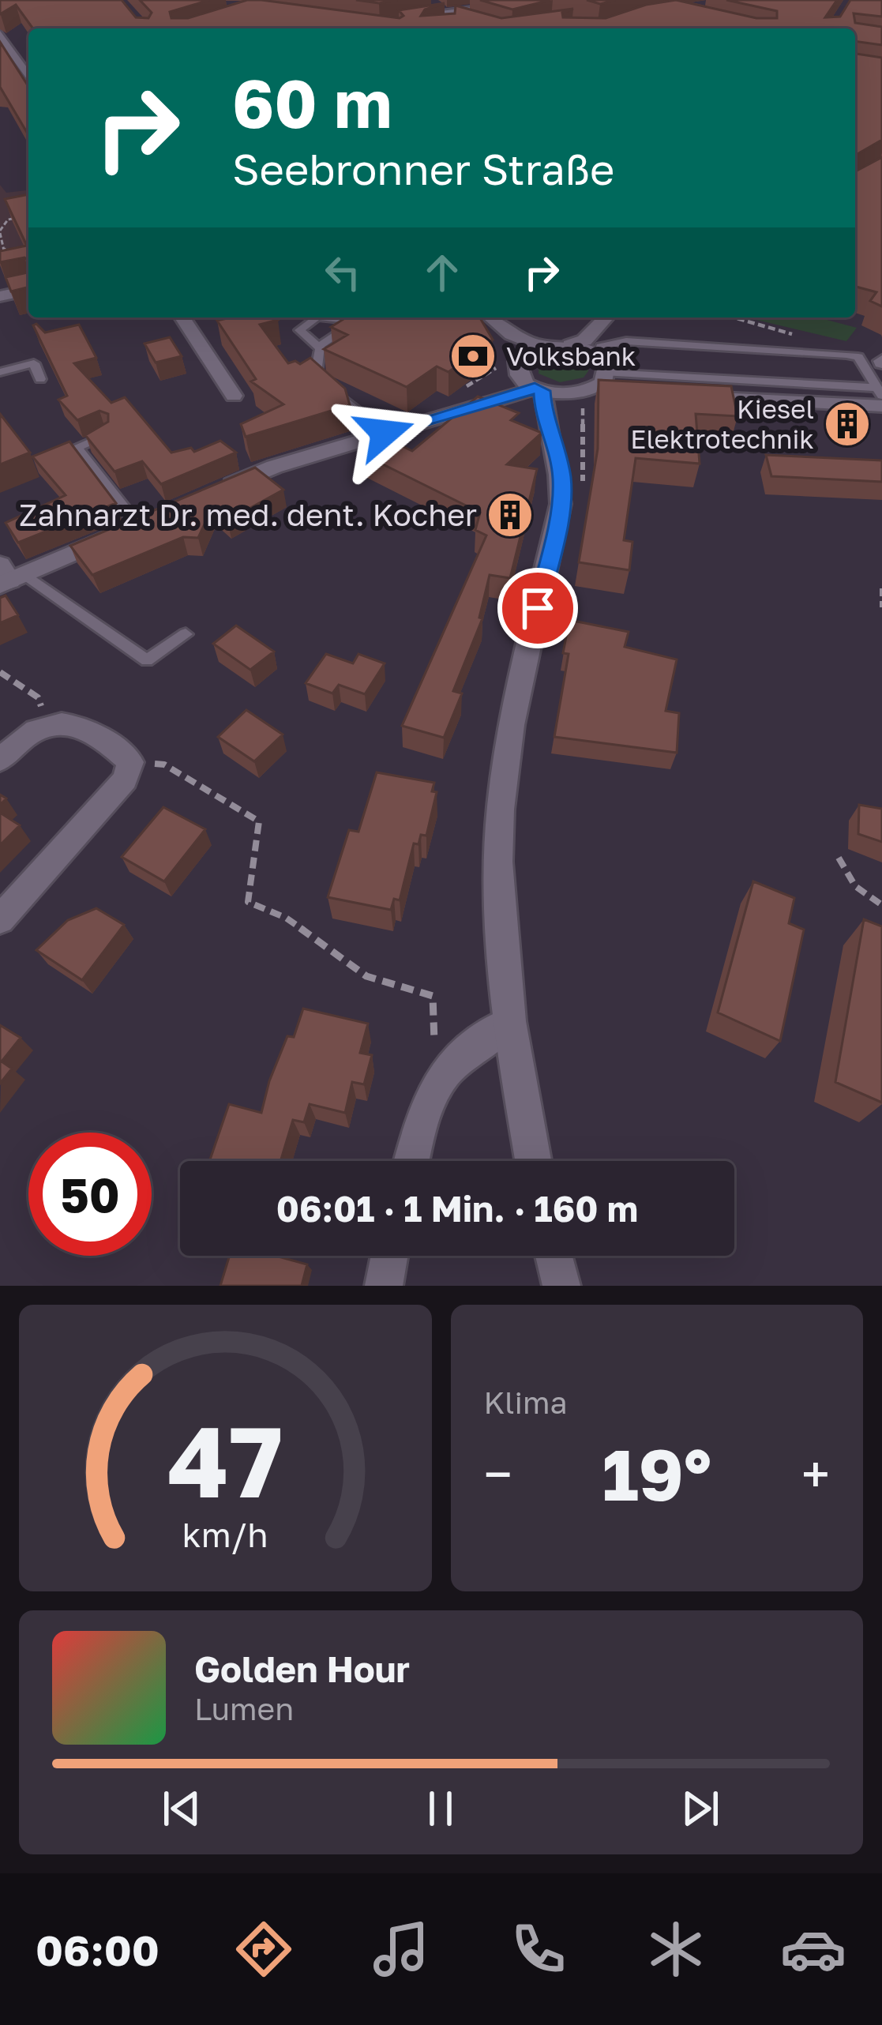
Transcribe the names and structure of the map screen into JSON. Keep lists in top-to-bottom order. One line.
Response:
{"places":{"bank":["Volksbank"],"building":["Kiesel Elektrotechnik","Zahnarzt Dr. med. dent. Kocher"]},"page":{"turn":["60 m","Seebronner Straße"],"limit":"50","trip":"06:01 · 1 Min. · 160 m","tile":"Klima","heat":["−","19°","+"],"song":["Golden Hour","Lumen"],"tabs":"06:00","gauge":["47","km/h"]}}
